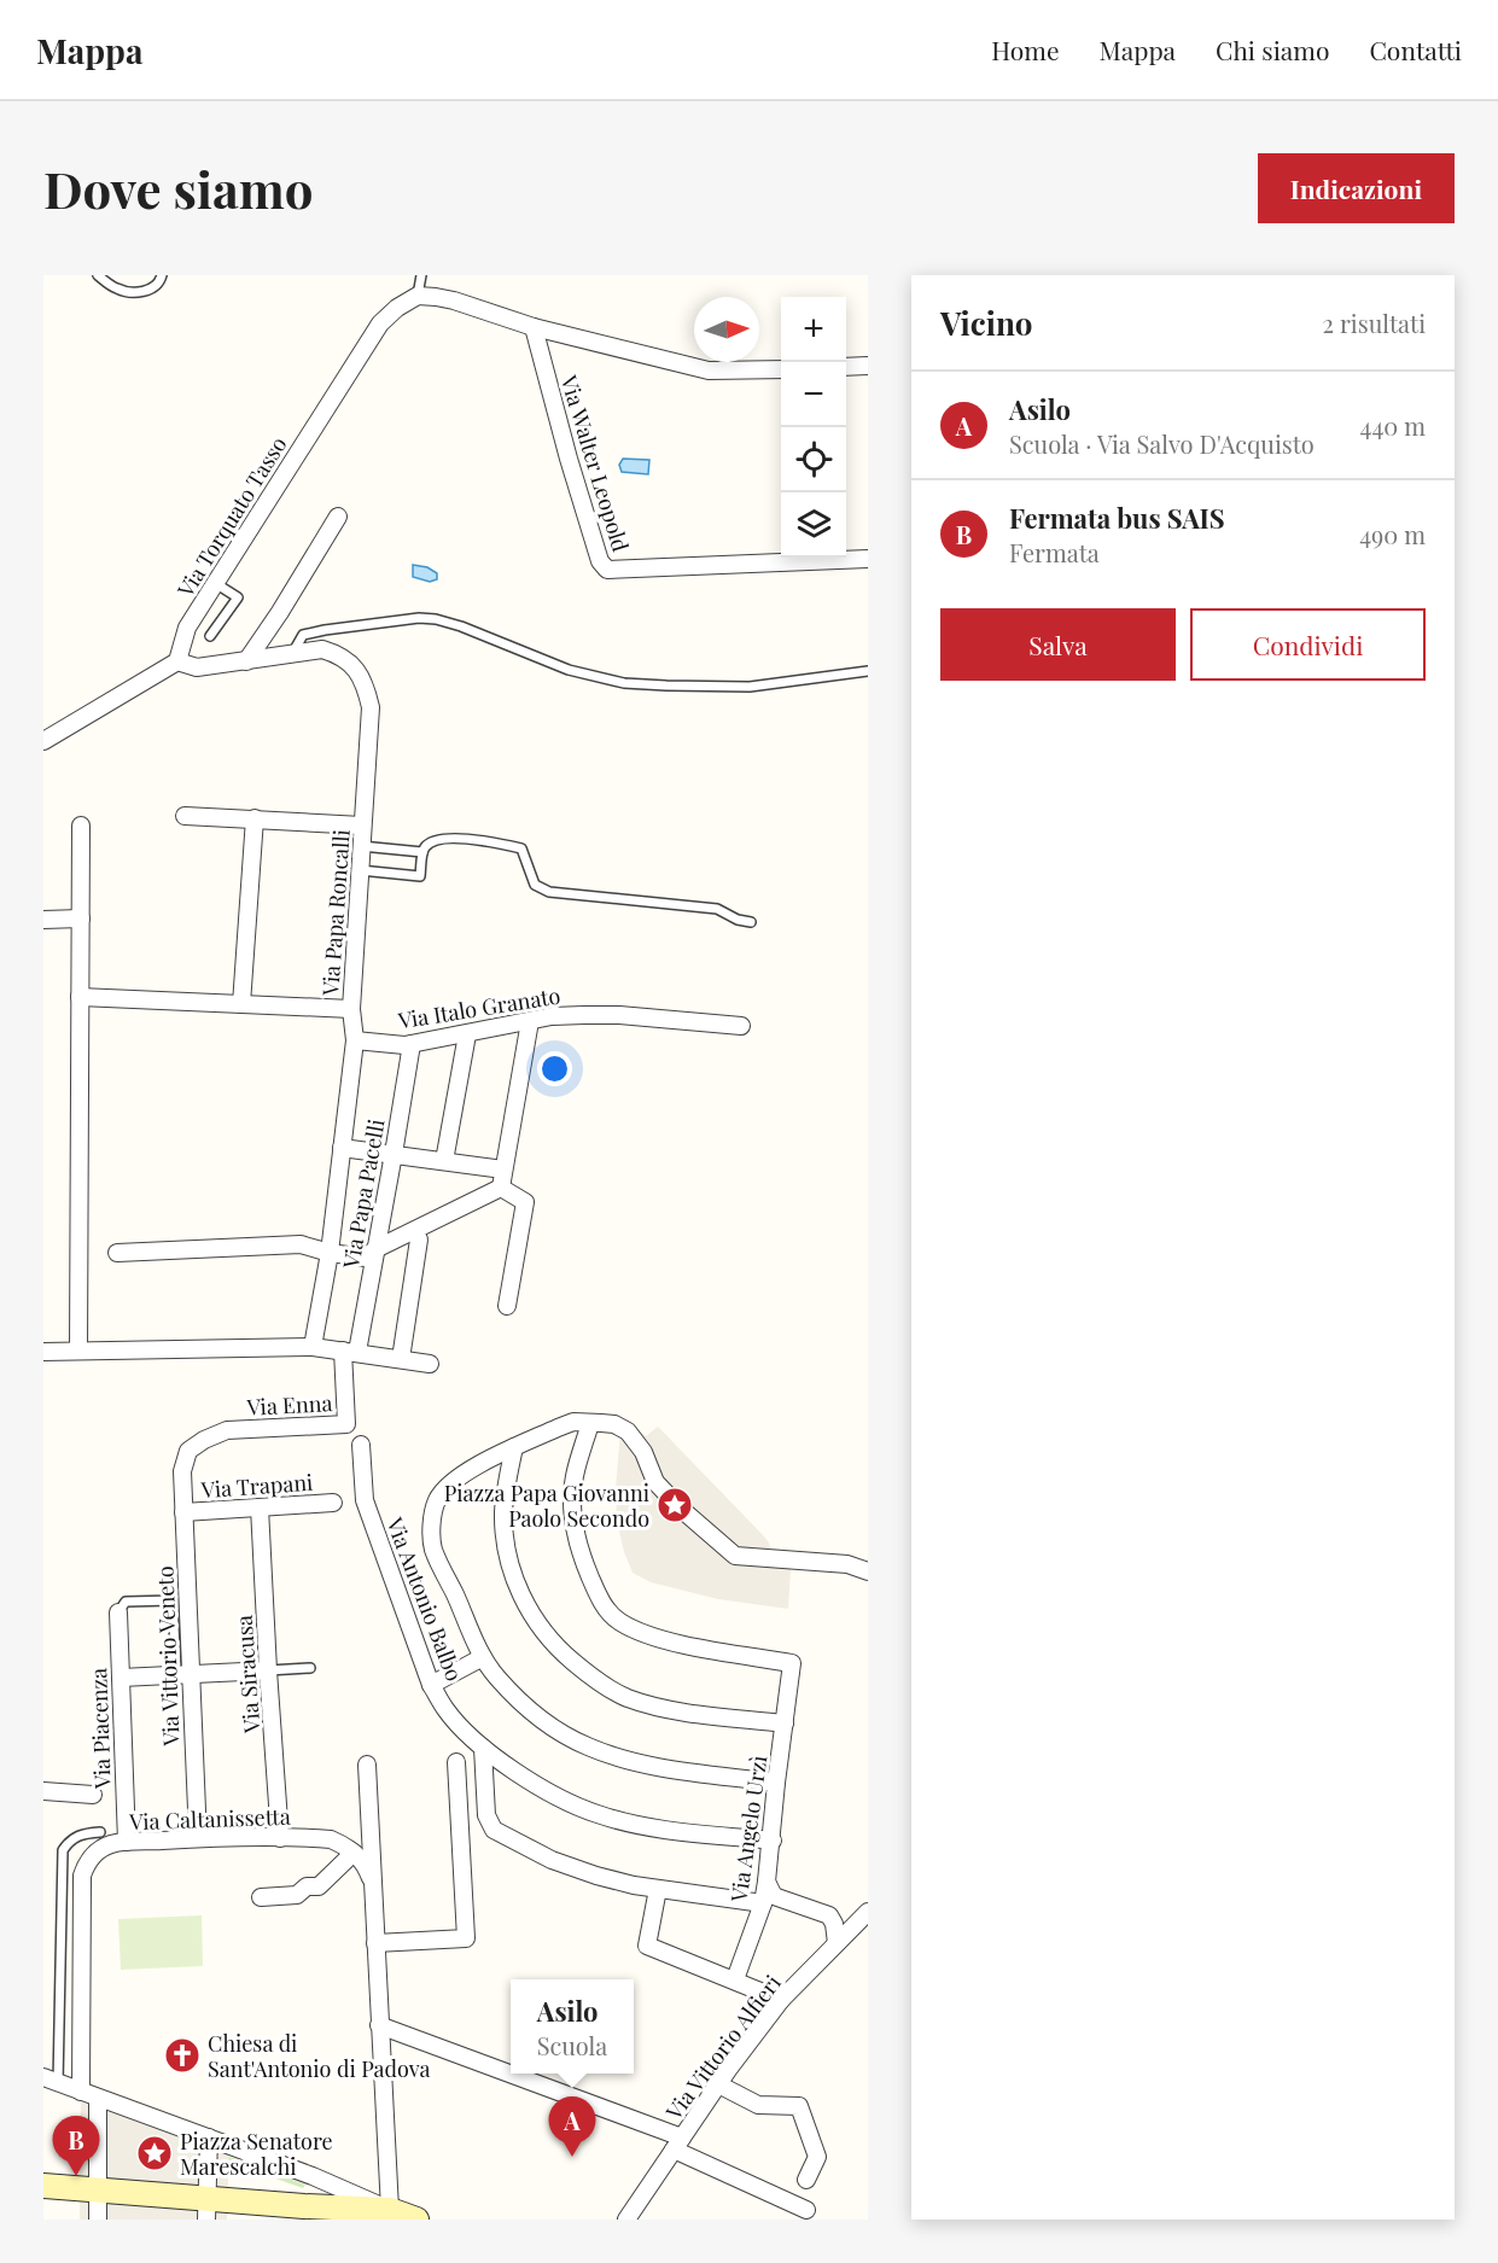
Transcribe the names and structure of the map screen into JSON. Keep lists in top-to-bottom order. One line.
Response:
{"streets":{"street":["Via Walter Leopold","Via Torquato Tasso","Via Papa Roncalli","Via Italo Granato","Via Papa Pacelli","Via Enna","Via Trapani","Via Antonio Balbo","Via Vittorio Veneto","Via Siracusa","Via Piacenza","Via Caltanissetta","Via Angelo Urzì","Via Vittorio Alfieri"]},"crossings":[["Via Torquato Tasso","Via Papa Roncalli"],["Via Papa Roncalli","Via Italo Granato"],["Via Italo Granato","Via Papa Pacelli"],["Via Papa Pacelli","Via Enna"],["Via Enna","Via Vittorio Veneto"],["Via Trapani","Via Vittorio Veneto"],["Via Trapani","Via Siracusa"],["Via Antonio Balbo","Via Angelo Urzì"],["Via Vittorio Veneto","Via Caltanissetta"],["Via Siracusa","Via Caltanissetta"],["Via Piacenza","Via Caltanissetta"]],"places":{"place":["Piazza Papa Giovanni Paolo Secondo","Piazza Senatore Marescalchi"],"church":["Chiesa di Sant'Antonio di Padova"]},"north":"right","page":{"header":"Mappa","nav":["Home","Mappa","Chi siamo","Contatti"],"buttons":["Indicazioni",["Salva","Condividi"]],"title":"Dove siamo","heading":["Vicino","2 risultati"],"map_buttons":["+","−"],"list":[{"mark":"A","name":"Asilo","note":"Scuola · Via Salvo D'Acquisto","value":"440 m"},{"mark":"B","name":"Fermata bus SAIS","note":"Fermata","value":"490 m"}],"popup":["Asilo","Scuola"],"pins":["A","B"]}}
